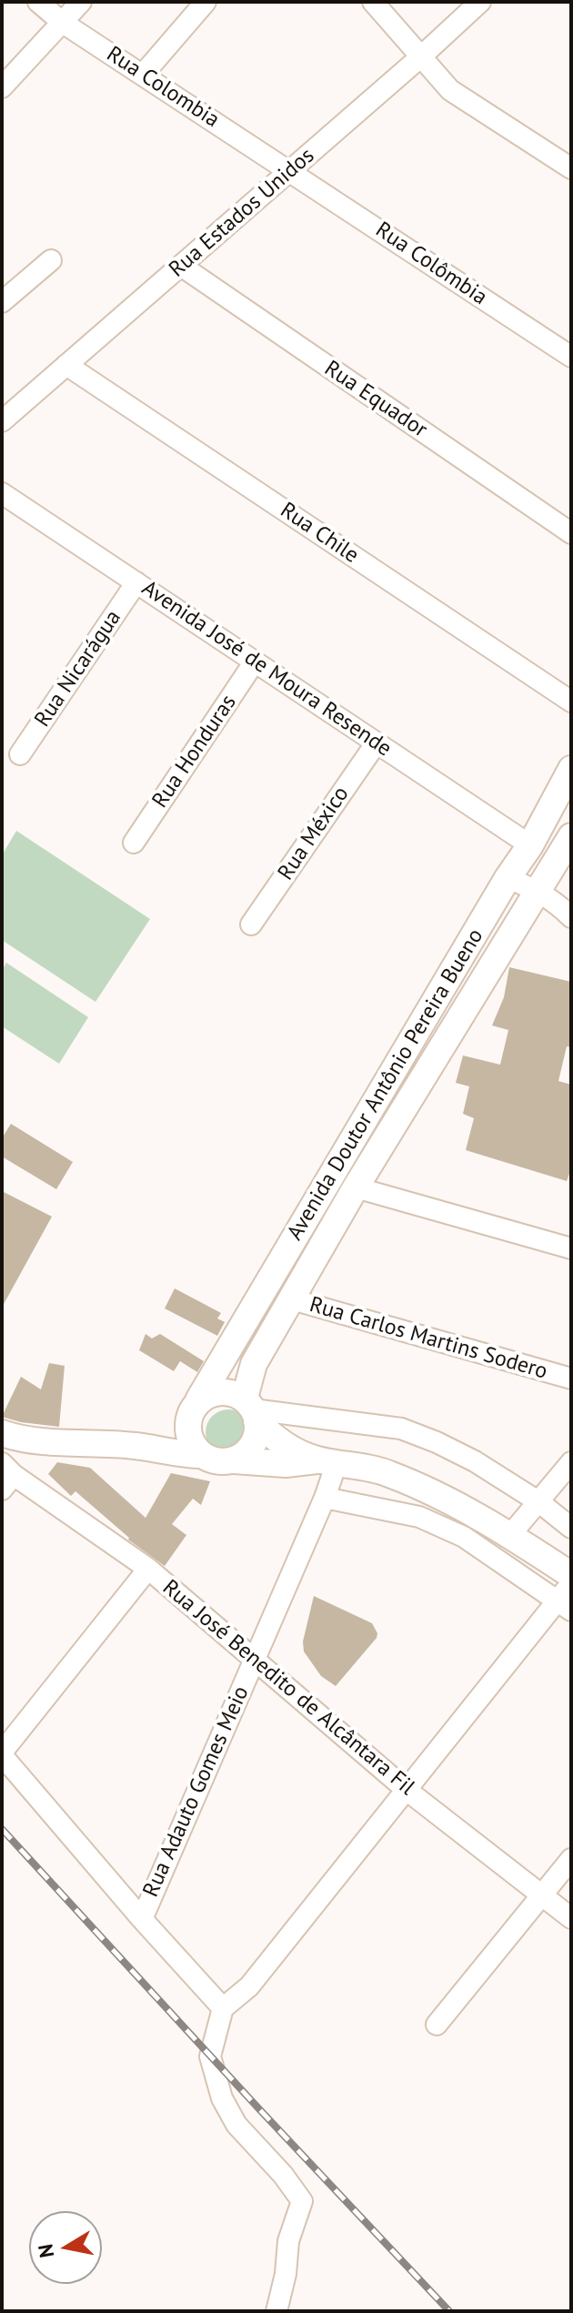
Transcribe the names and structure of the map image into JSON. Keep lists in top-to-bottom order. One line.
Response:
{"streets":{"main road":["Avenida Doutor Antônio Pereira Bueno"],"street":["Rua Colombia","Rua Estados Unidos","Rua Colômbia","Rua Equador","Rua Chile","Rua Nicarágua","Avenida José de Moura Resende","Rua Honduras","Rua México","Rua Carlos Martins Sodero","Rua José Benedito de Alcântara Fil","Rua Adauto Gomes Meio"]},"crossings":[["Rua Colombia","Rua Estados Unidos"],["Rua Colombia","Rua Colômbia"],["Rua Estados Unidos","Rua Colômbia"],["Rua Estados Unidos","Rua Equador"],["Rua Estados Unidos","Rua Chile"],["Rua Nicarágua","Avenida José de Moura Resende"],["Avenida José de Moura Resende","Rua Honduras"],["Avenida José de Moura Resende","Rua México"],["Avenida José de Moura Resende","Avenida Doutor Antônio Pereira Bueno"],["Avenida Doutor Antônio Pereira Bueno","Rua Carlos Martins Sodero"],["Rua José Benedito de Alcântara Fil","Rua Adauto Gomes Meio"]],"north":"left"}
